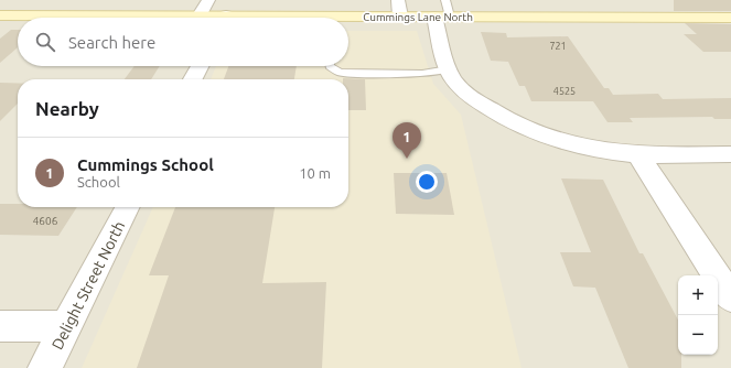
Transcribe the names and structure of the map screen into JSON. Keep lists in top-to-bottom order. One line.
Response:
{"streets":{"street":["Cummings Lane North","Delight Street North"]},"house_numbers":["721","4525","4606"],"page":{"search":"Search here","heading":"Nearby","pins":"1","list":[{"mark":"1","name":"Cummings School","note":"School","value":"10 m"}],"map_buttons":["+","−"]}}
